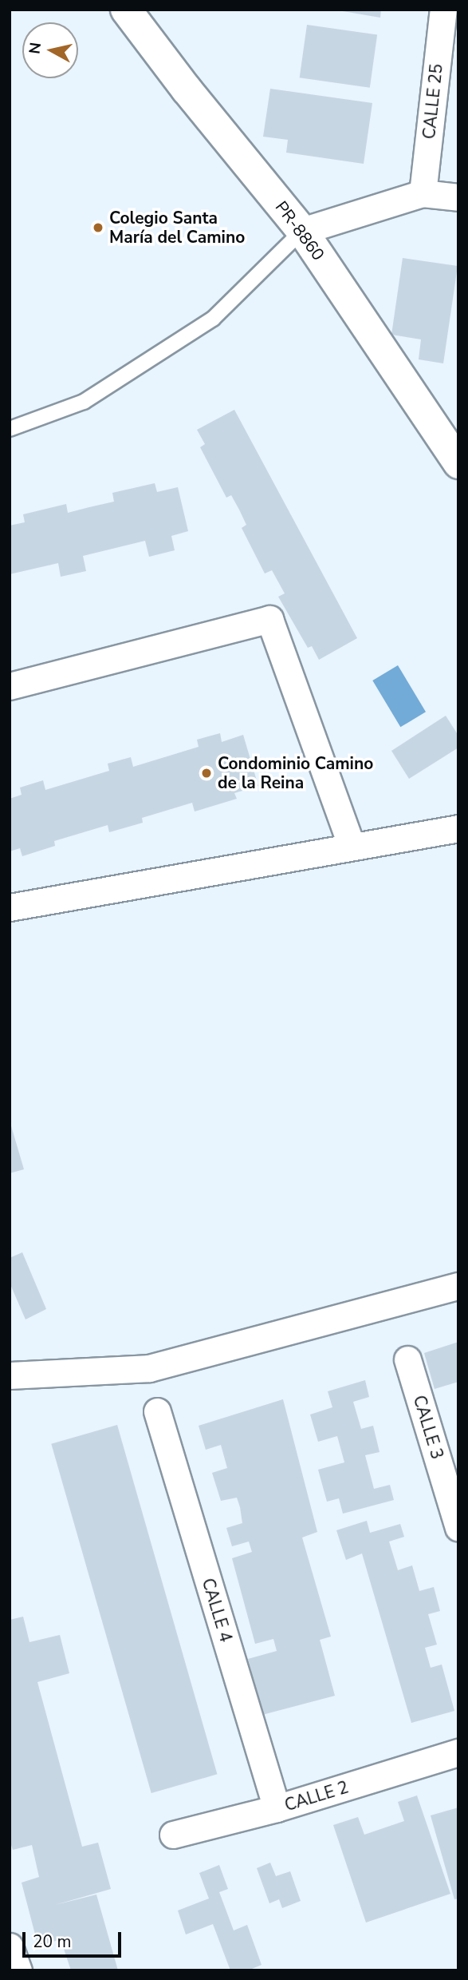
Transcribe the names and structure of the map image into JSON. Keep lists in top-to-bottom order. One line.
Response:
{"streets":{"street":["CALLE 25","PR-8860","CALLE 3","CALLE 4","CALLE 2"]},"crossings":[["CALLE 4","CALLE 2"]],"places":["Colegio Santa María del Camino","Condominio Camino de la Reina"],"scale_bar":"20 m","north":"left"}
